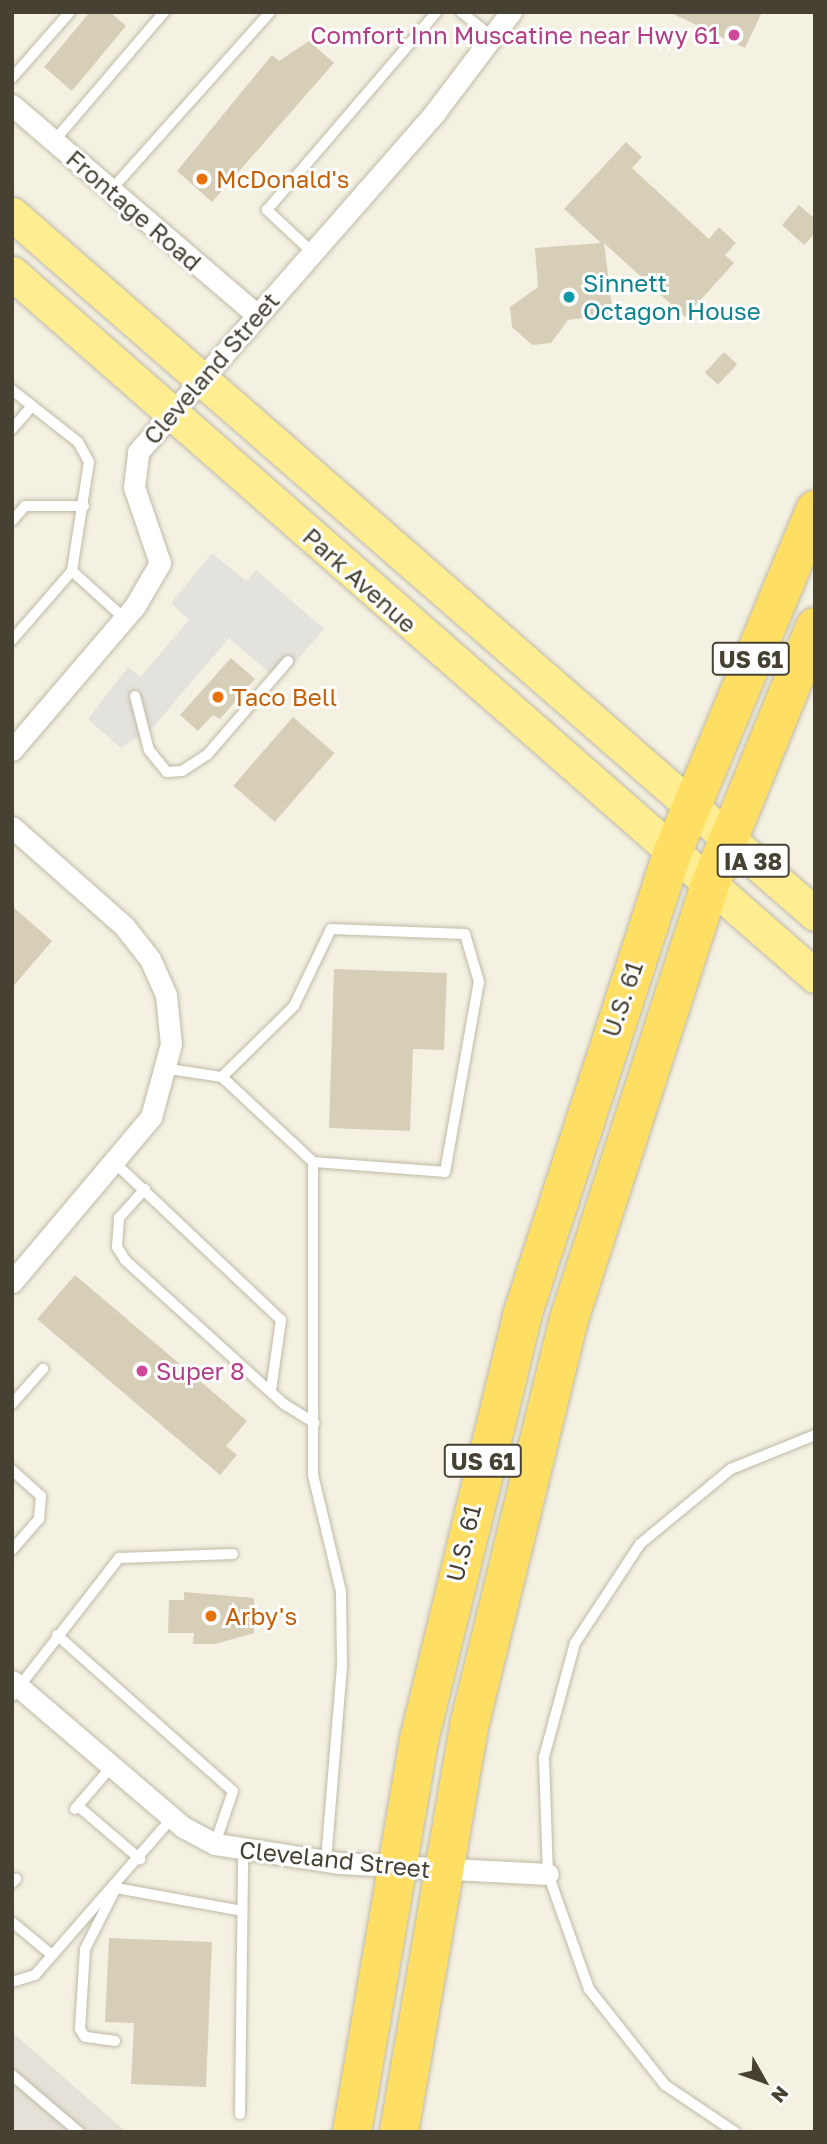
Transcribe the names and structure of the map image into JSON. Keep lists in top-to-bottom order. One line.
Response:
{"streets":{"highway":["US 61","U.S. 61"],"main road":["Park Avenue","IA 38"],"street":["Frontage Road","Cleveland Street"]},"crossings":[["Frontage Road","Cleveland Street"],["Cleveland Street","Park Avenue"],["Cleveland Street","U.S. 61"],["Park Avenue","US 61"],["Park Avenue","IA 38"],["Park Avenue","U.S. 61"],["US 61","IA 38"],["US 61","U.S. 61"],["IA 38","U.S. 61"]],"places":["Comfort Inn Muscatine near Hwy 61","McDonald's","Sinnett Octagon House","Taco Bell","Super 8","Arby's"],"north":"bottom right"}
